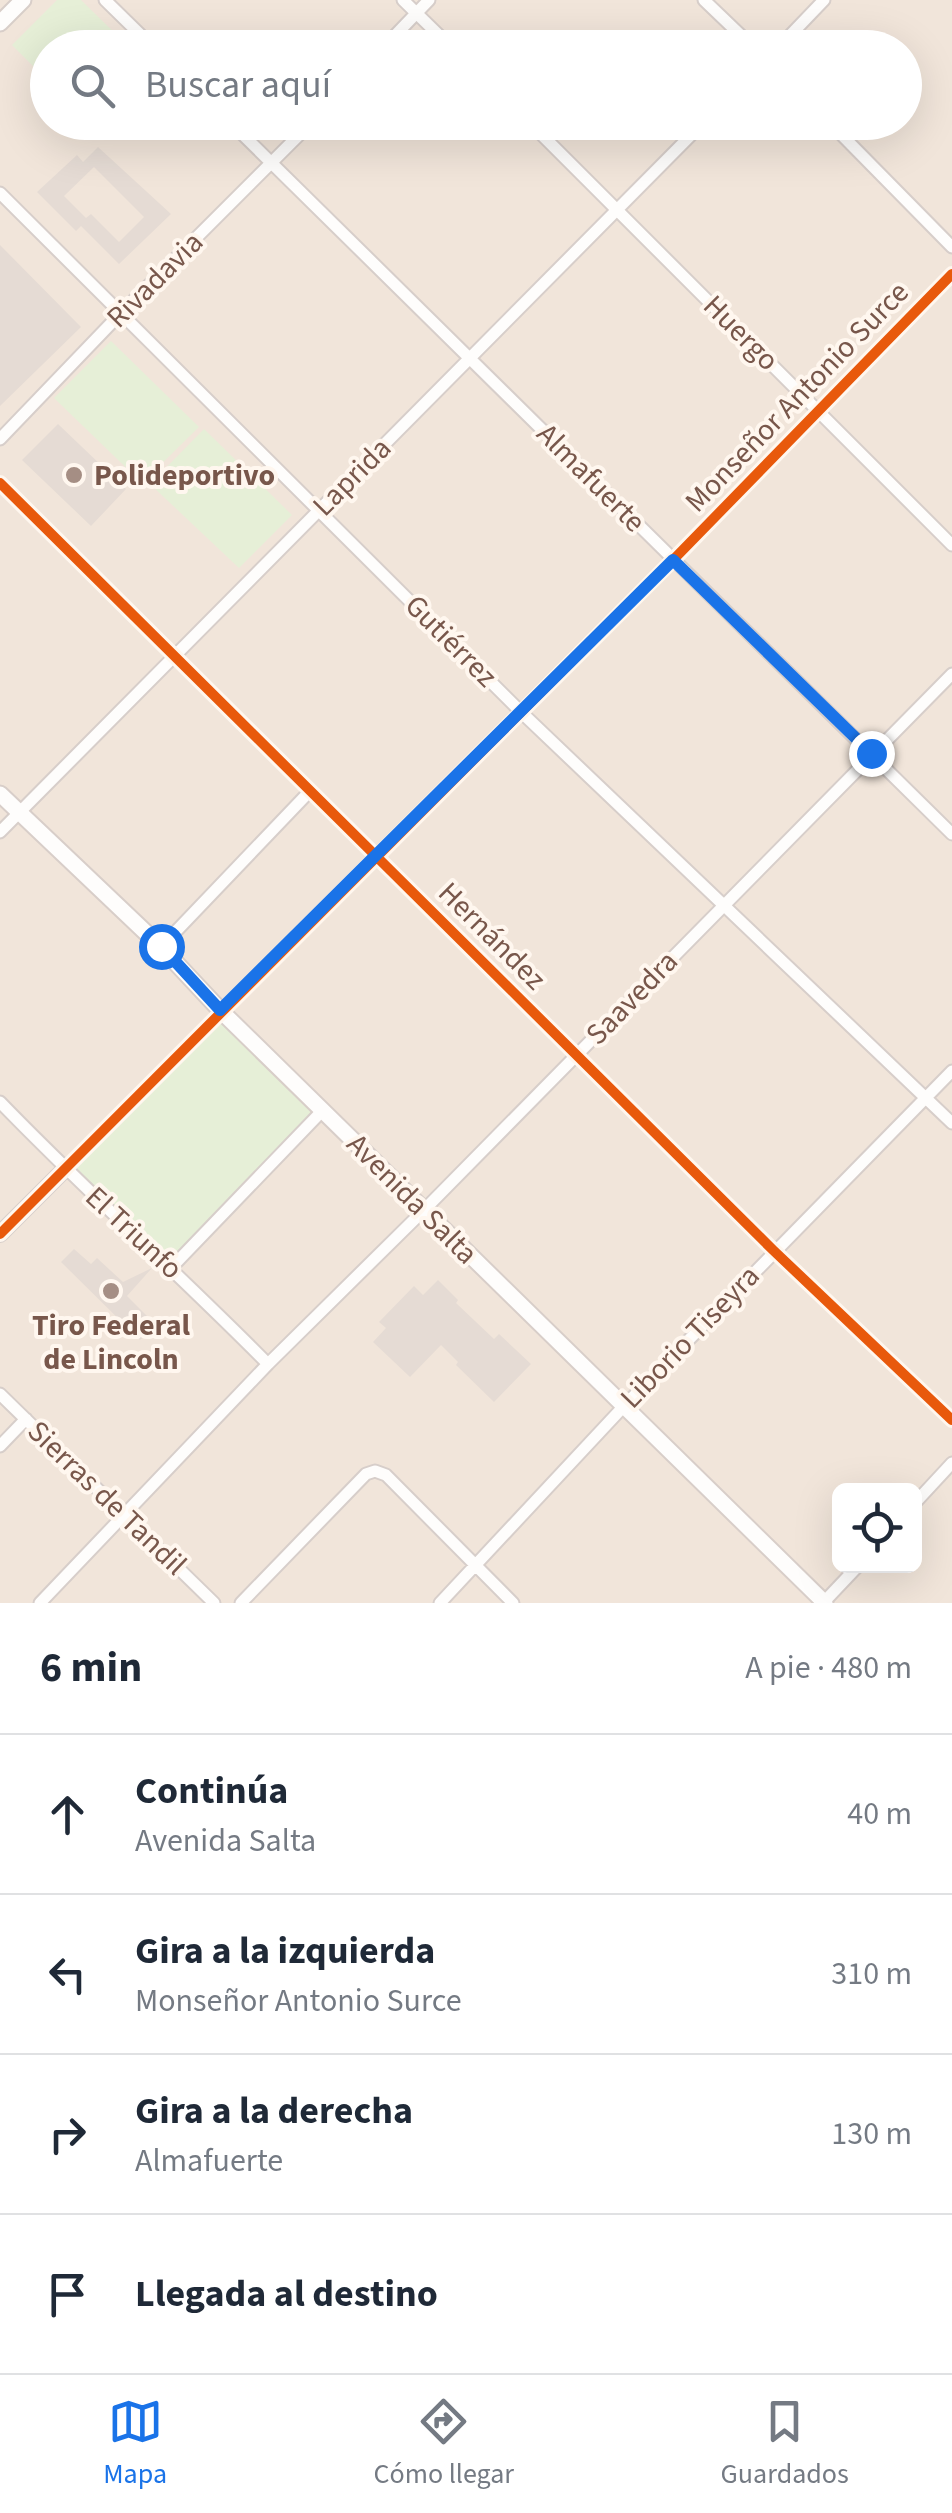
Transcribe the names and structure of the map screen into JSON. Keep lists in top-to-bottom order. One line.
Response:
{"streets":{"main road":["Avenida Salta"],"street":["Rivadavia","Huergo","Monseñor Antonio Surce","Laprida","Almafuerte","Gutiérrez","Hernández","Saavedra","El Triunfo","Liborio Tiseyra","Sierras de Tandil"]},"crossings":[["Rivadavia","Almafuerte"],["Rivadavia","Gutiérrez"],["Huergo","Monseñor Antonio Surce"],["Huergo","Laprida"],["Monseñor Antonio Surce","Almafuerte"],["Monseñor Antonio Surce","Gutiérrez"],["Monseñor Antonio Surce","Hernández"],["Monseñor Antonio Surce","Avenida Salta"],["Monseñor Antonio Surce","El Triunfo"],["Laprida","Almafuerte"],["Laprida","Gutiérrez"],["Laprida","Hernández"],["Laprida","Avenida Salta"],["Almafuerte","Saavedra"],["Gutiérrez","Saavedra"],["Gutiérrez","Liborio Tiseyra"],["Hernández","Saavedra"],["Hernández","Liborio Tiseyra"],["Saavedra","Avenida Salta"],["Saavedra","El Triunfo"],["Saavedra","Sierras de Tandil"],["Avenida Salta","Liborio Tiseyra"]],"places":["Polideportivo","Tiro Federal de Lincoln"],"page":{"search":"Buscar aquí","heading":["6 min","A pie · 480 m"],"list":[["Continúa","Avenida Salta","40 m"],["Gira a la izquierda","Monseñor Antonio Surce","310 m"],["Gira a la derecha","Almafuerte","130 m"],"Llegada al destino"],"nav":["Mapa","Cómo llegar","Guardados"]}}
